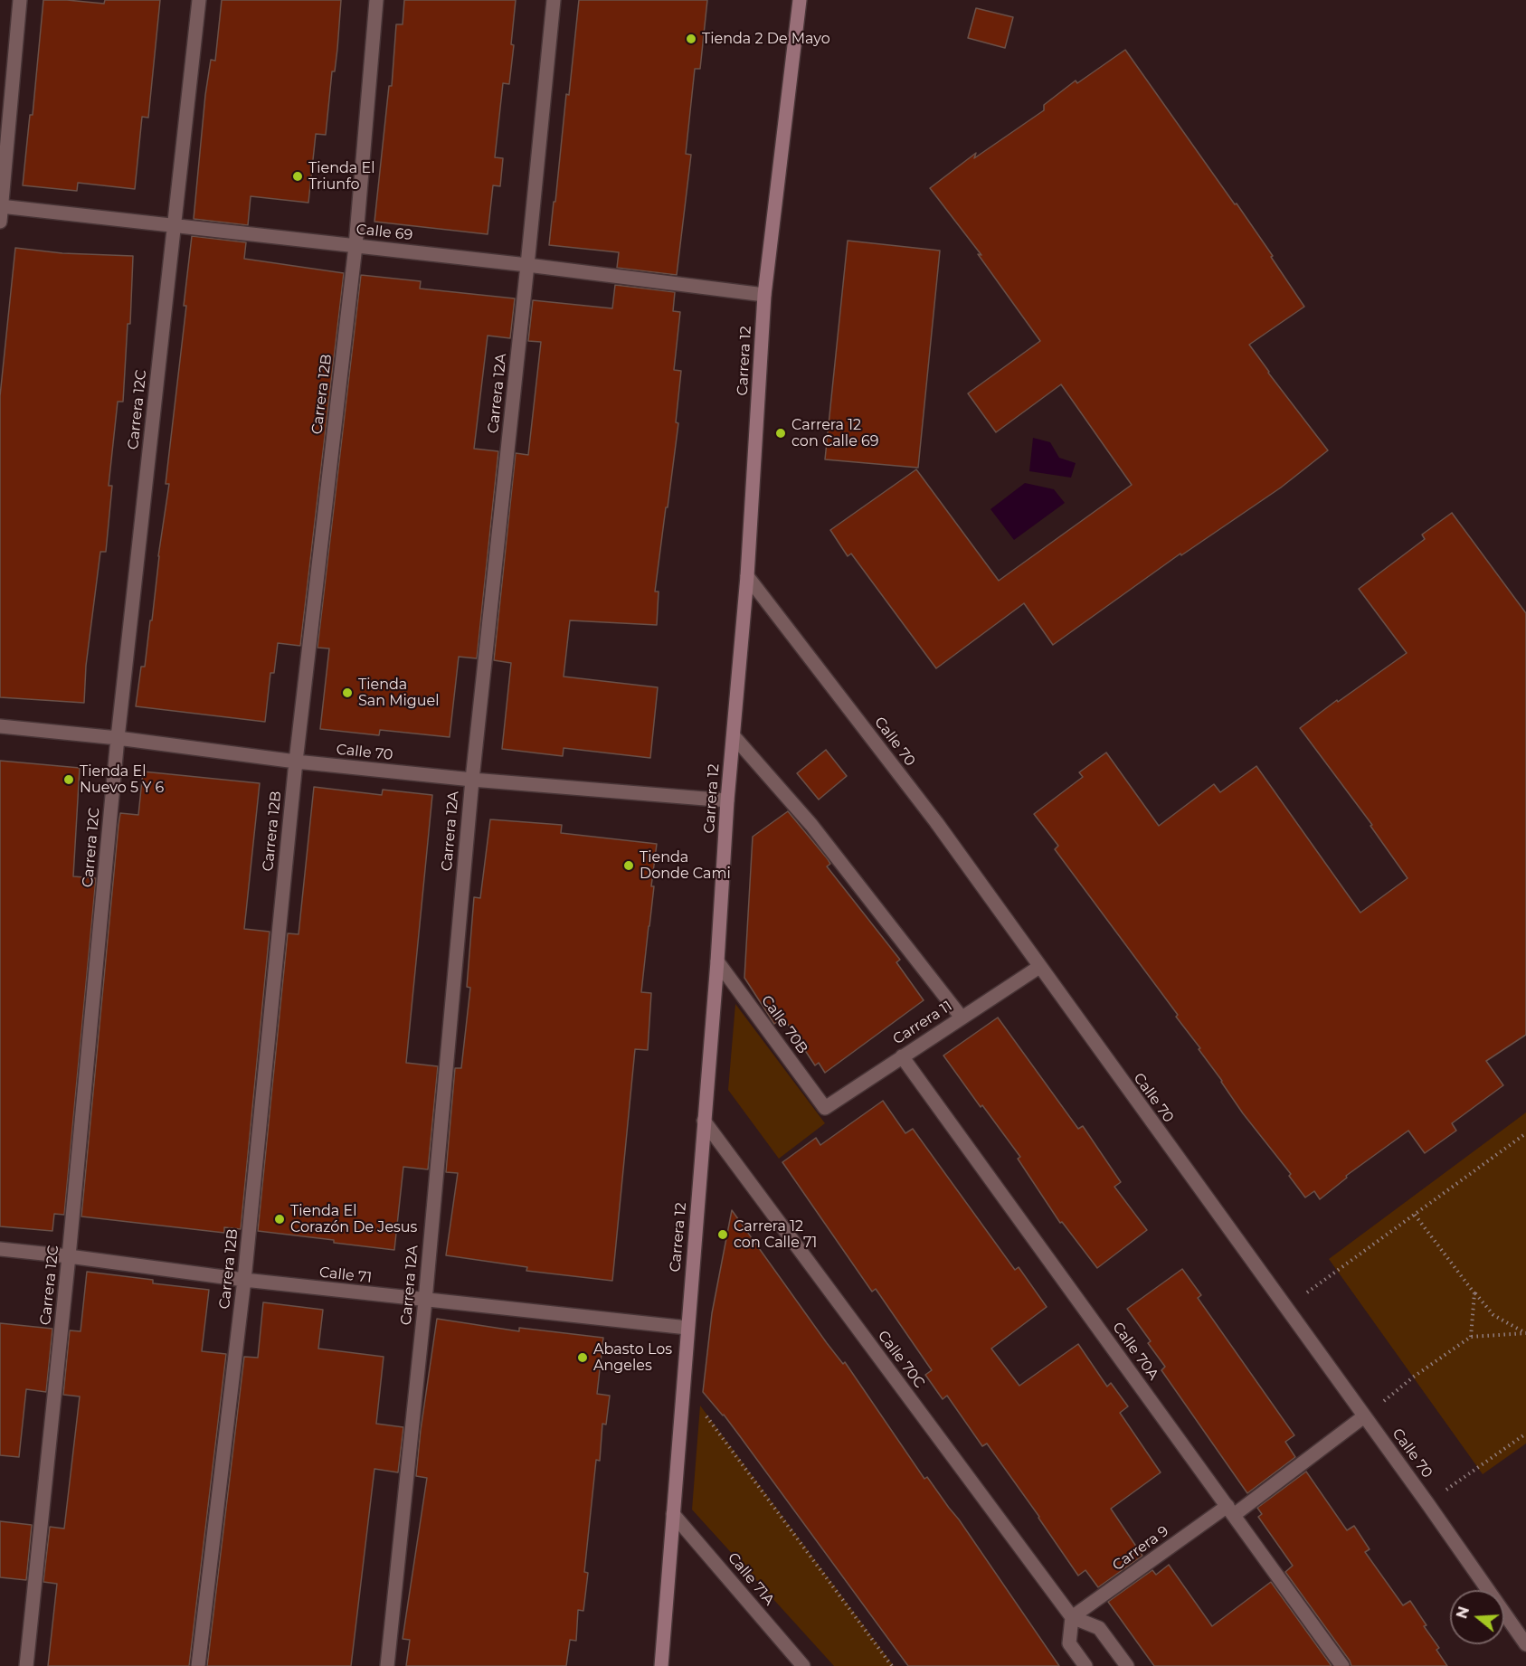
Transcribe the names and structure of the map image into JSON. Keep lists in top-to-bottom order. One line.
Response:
{"streets":{"main road":["Carrera 12"],"street":["Calle 69","Carrera 12A","Carrera 12B","Carrera 12C","Calle 70","Carrera 11","Calle 70B","Calle 71","Calle 70A","Calle 70C","Carrera 9","Calle 71A"]},"crossings":[["Calle 69","Carrera 12"],["Calle 69","Carrera 12A"],["Calle 69","Carrera 12B"],["Calle 69","Carrera 12C"],["Carrera 12","Calle 70"],["Carrera 12","Calle 70B"],["Carrera 12","Calle 71"],["Carrera 12","Calle 70C"],["Carrera 12","Calle 71A"],["Carrera 12A","Calle 70"],["Carrera 12A","Calle 71"],["Carrera 12B","Calle 70"],["Carrera 12B","Calle 71"],["Carrera 12C","Calle 70"],["Carrera 12C","Calle 71"],["Calle 70","Carrera 11"],["Calle 70","Carrera 9"],["Carrera 11","Calle 70B"],["Carrera 11","Calle 70A"],["Calle 70A","Carrera 9"],["Calle 70C","Carrera 9"]],"places":["Tienda 2 De Mayo","Tienda El Triunfo","Carrera 12 con Calle 69","Tienda San Miguel","Tienda El Nuevo 5 Y 6","Tienda Donde Cami","Tienda El Corazón De Jesus","Carrera 12 con Calle 71","Abasto Los Angeles"],"north":"left"}
